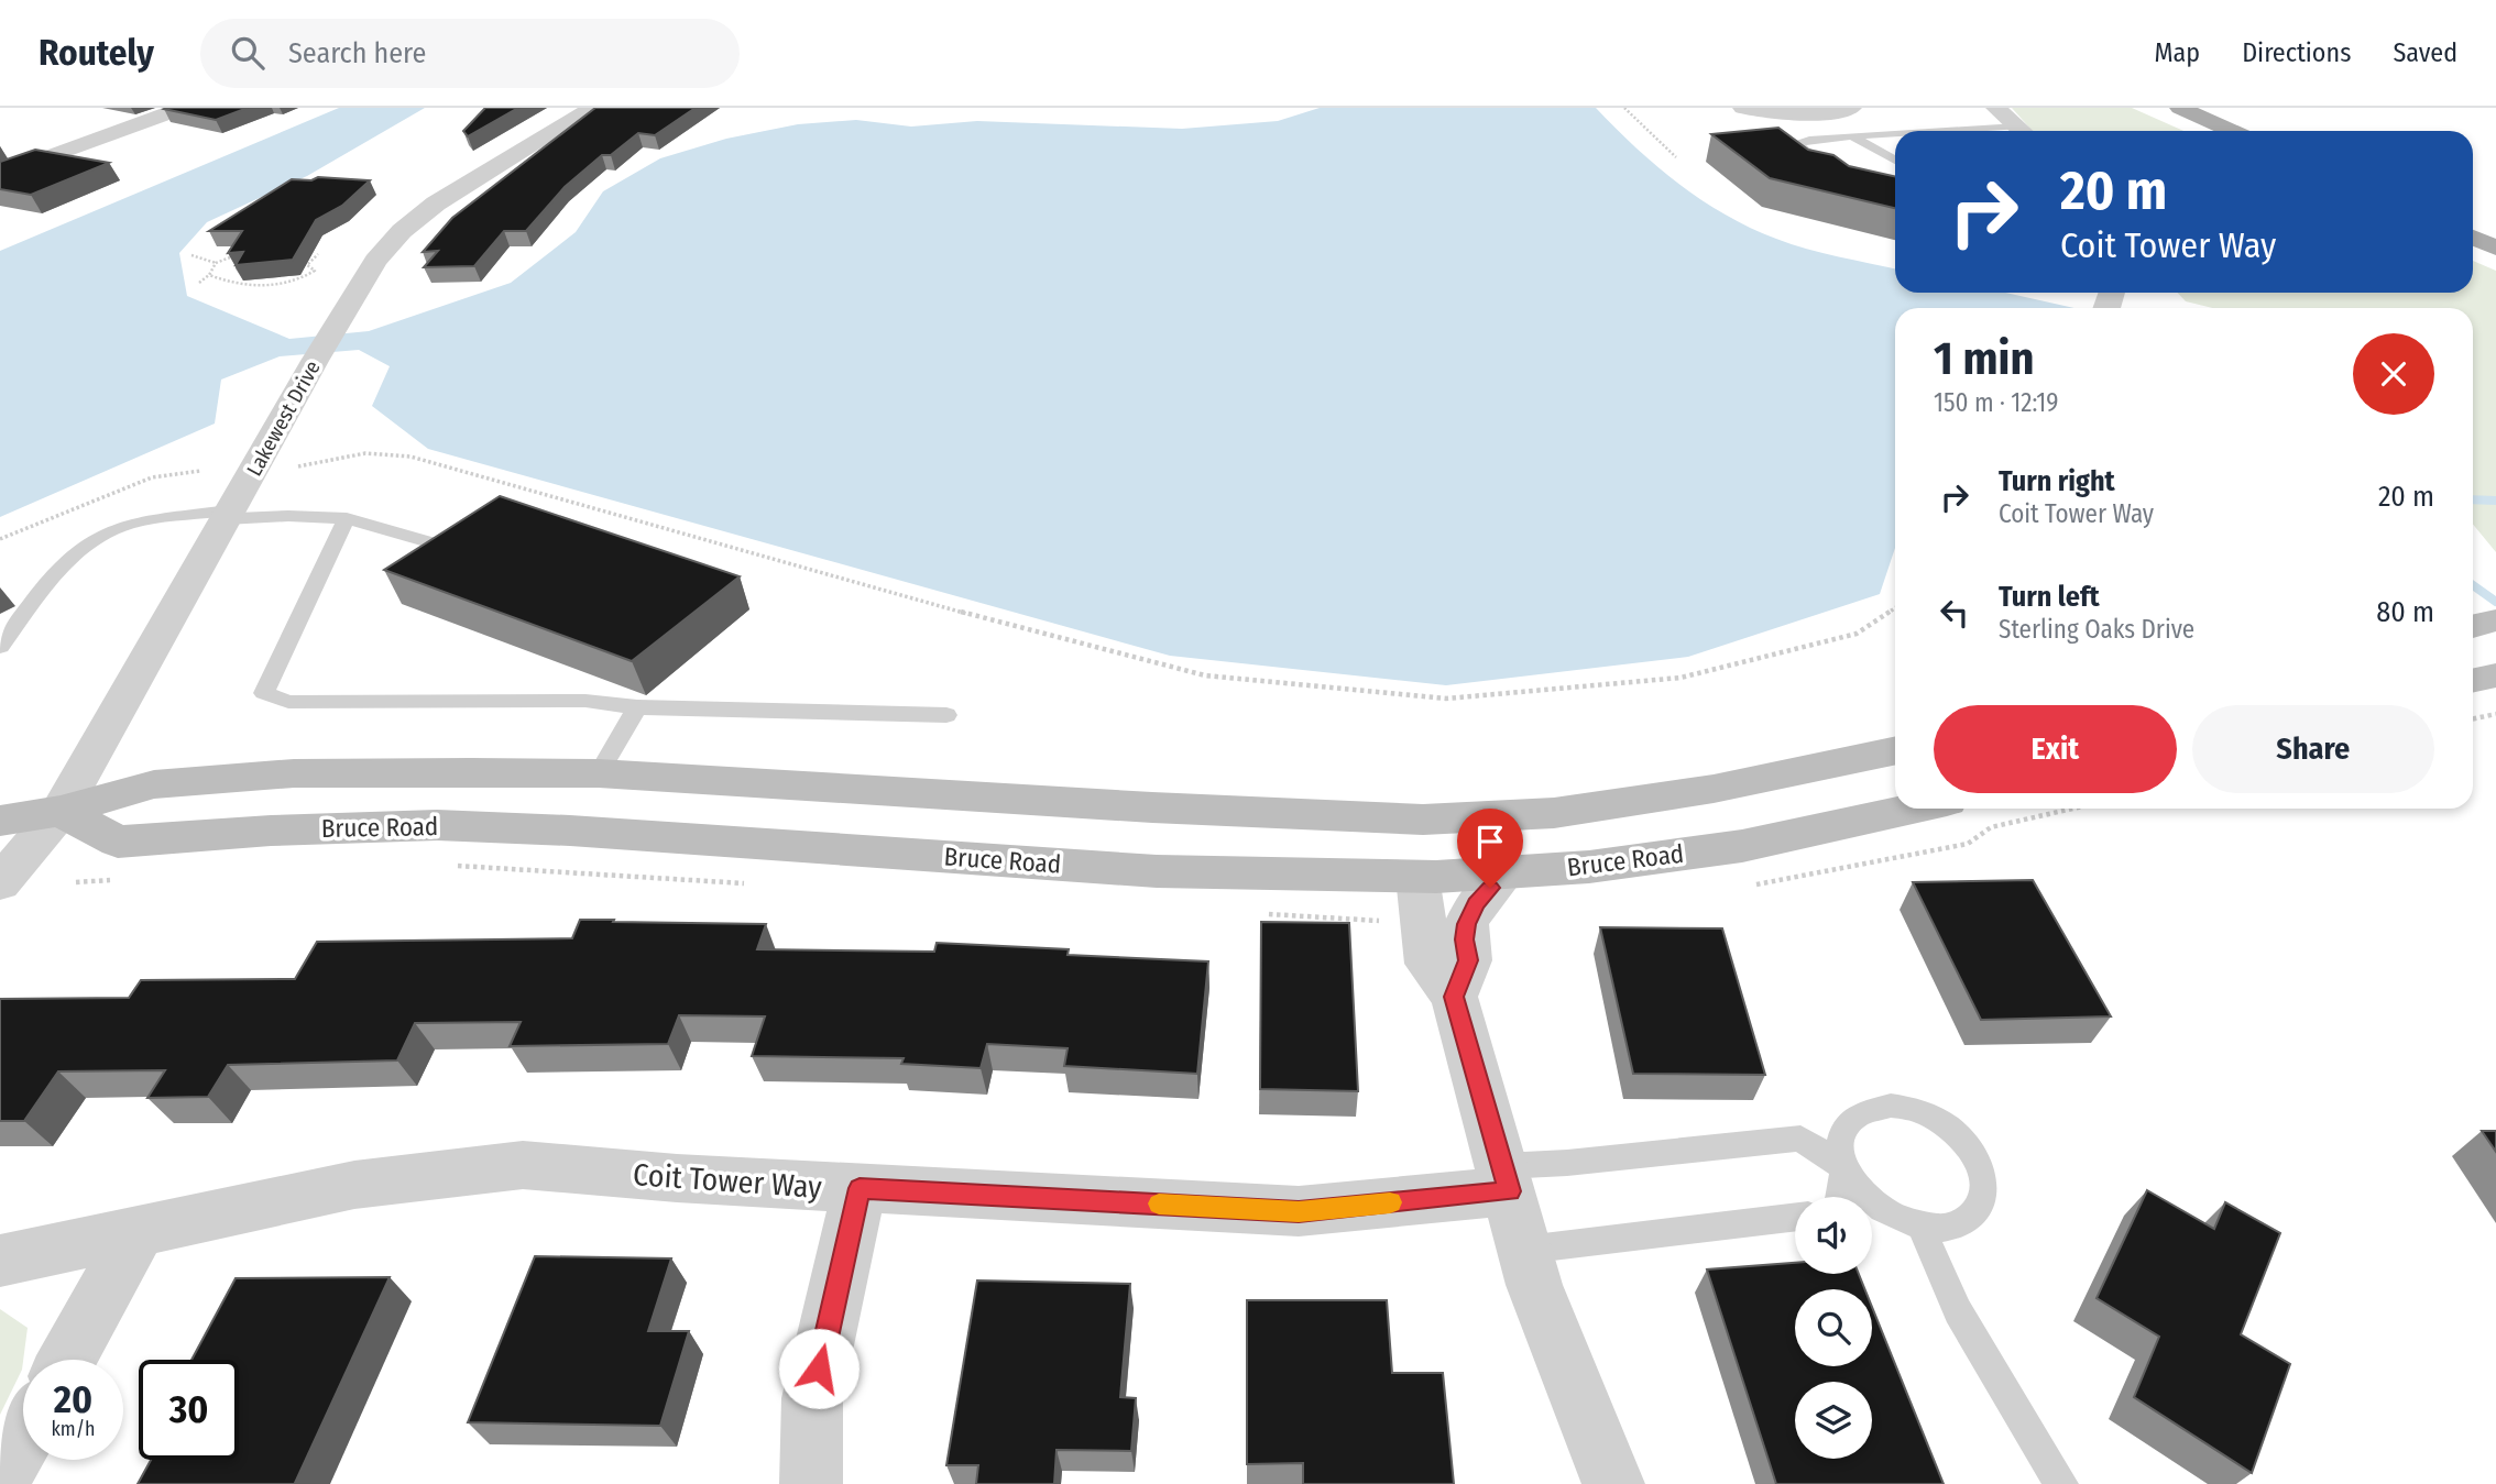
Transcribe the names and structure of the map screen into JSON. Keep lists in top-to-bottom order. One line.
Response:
{"streets":{"main road":["Bruce Road"],"street":["Lakewest Drive","Coit Tower Way"]},"crossings":[["Lakewest Drive","Bruce Road"]],"page":{"header":"Routely","search":"Search here","nav":["Map","Directions","Saved"],"turn":["20 m","Coit Tower Way"],"heading":["1 min","150 m · 12:19"],"list":[{"name":"Turn right","note":"Coit Tower Way","value":"20 m"},{"name":"Turn left","note":"Sterling Oaks Drive","value":"80 m"}],"buttons":["Exit","Share"],"speed":"20 km/h","limit":"30"}}
